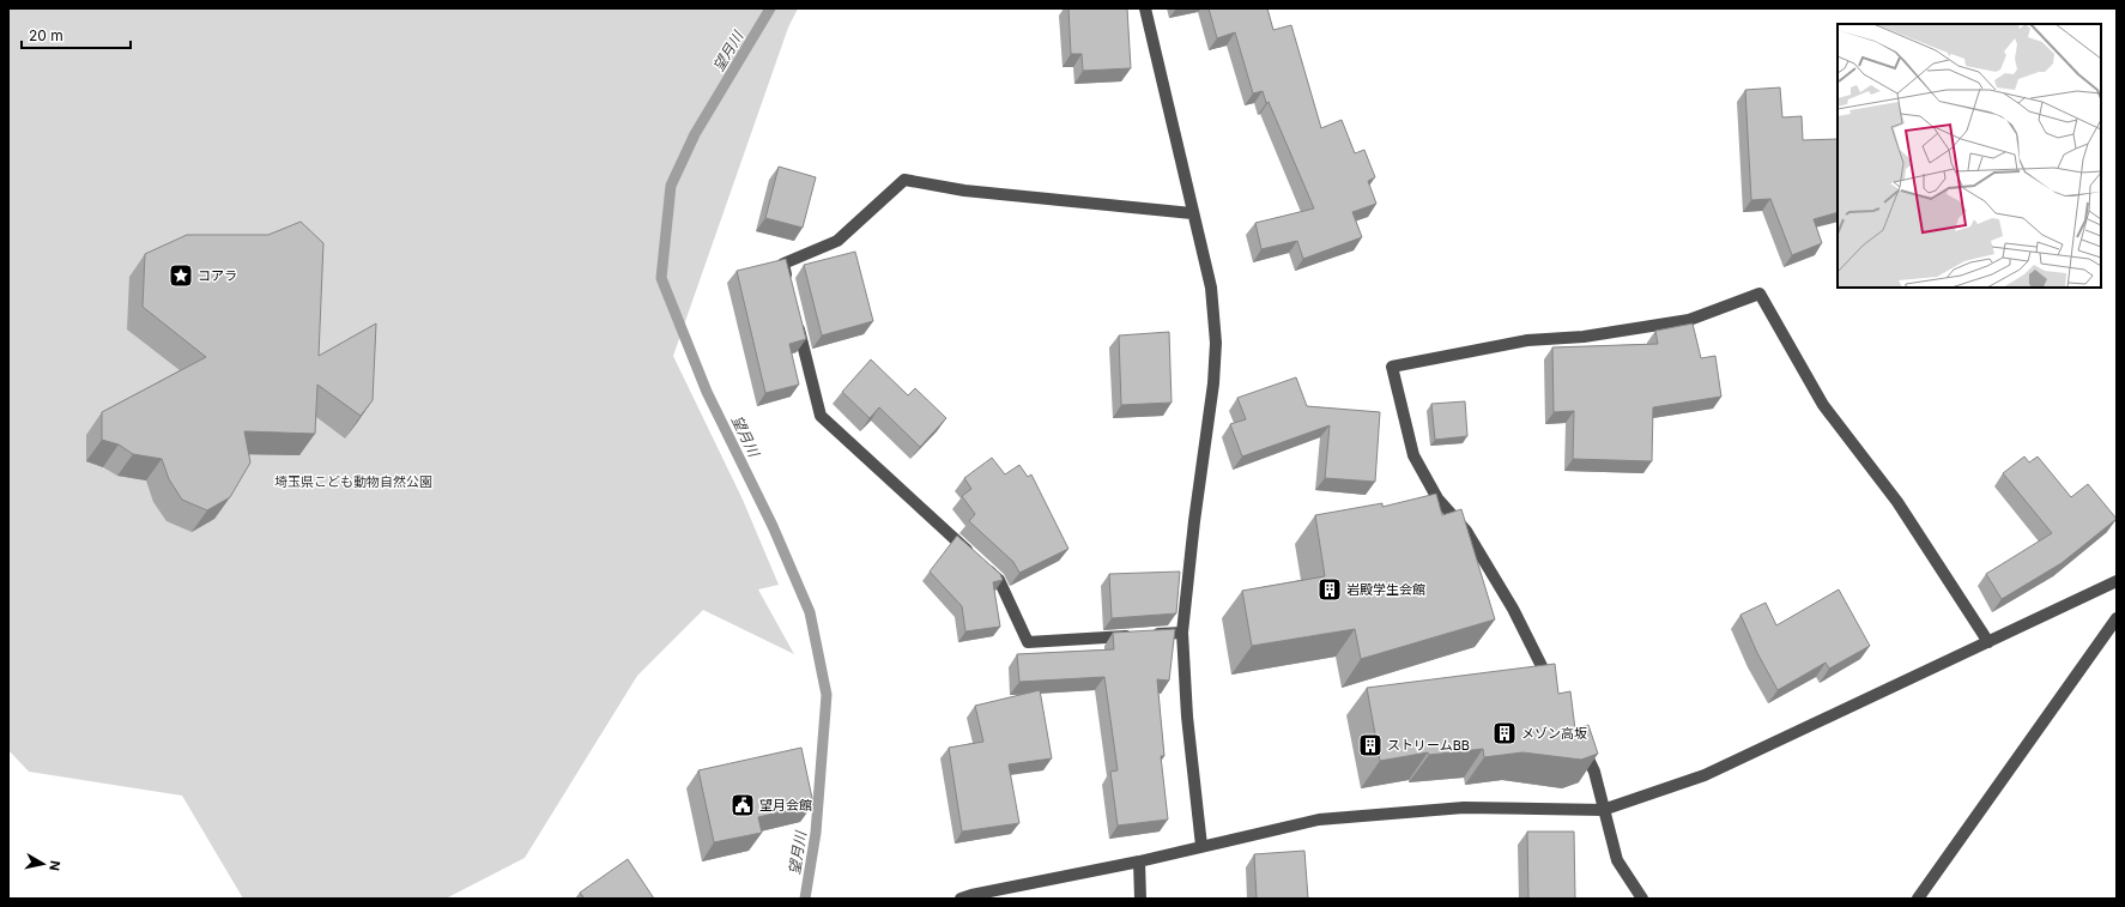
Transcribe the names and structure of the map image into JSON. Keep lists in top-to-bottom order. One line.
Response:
{"water":["望月川"],"parks":["埼玉県こども動物自然公園"],"places":{"place":["コアラ"],"building":["岩殿学生会館","メゾン高坂","ストリームBB"],"public building":["望月会館"]},"scale_bar":"20 m","north":"right"}
